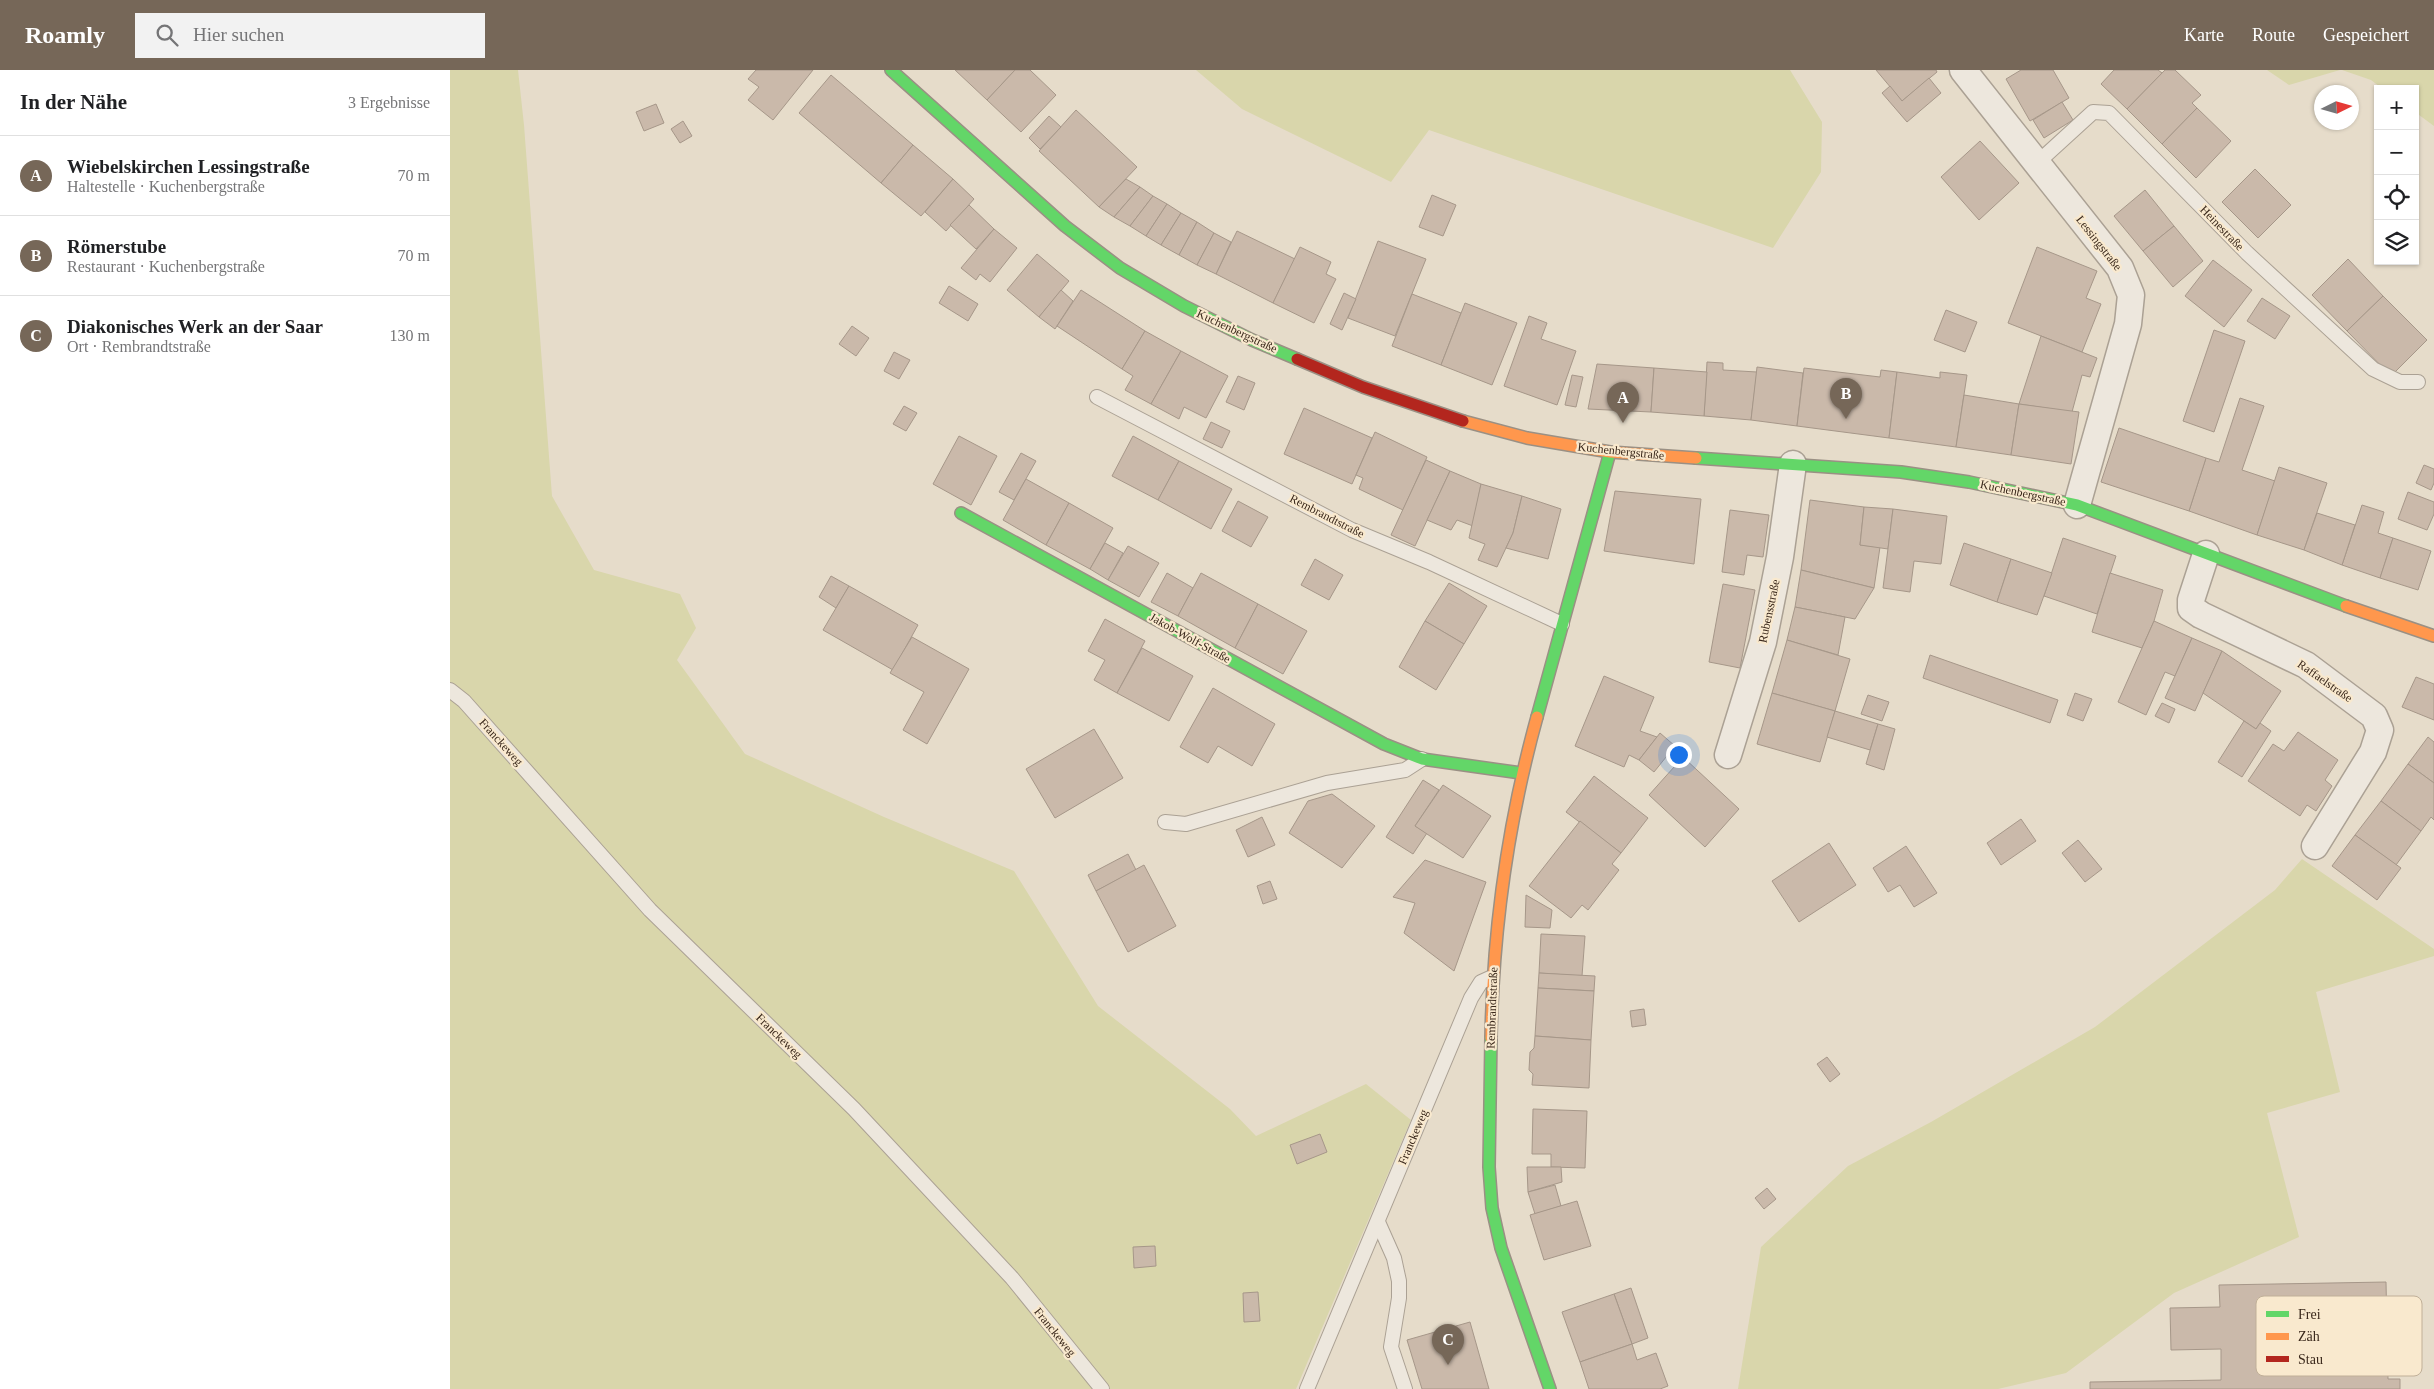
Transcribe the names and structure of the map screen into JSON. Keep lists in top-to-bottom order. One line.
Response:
{"streets":{"main road":["Kuchenbergstraße","Rembrandtstraße","Jakob-Wolf-Straße"],"street":["Lessingstraße","Rubensstraße","Raffaelstraße"],"lane":["Heinestraße","Franckeweg"]},"crossings":[["Heinestraße","Lessingstraße"],["Lessingstraße","Kuchenbergstraße"],["Kuchenbergstraße","Rembrandtstraße"],["Kuchenbergstraße","Rubensstraße"],["Kuchenbergstraße","Raffaelstraße"],["Rembrandtstraße","Jakob-Wolf-Straße"],["Rembrandtstraße","Franckeweg"]],"legend":["Frei","Zäh","Stau"],"north":"right","page":{"header":"Roamly","search":"Hier suchen","nav":["Karte","Route","Gespeichert"],"heading":["In der Nähe","3 Ergebnisse"],"map_buttons":["+","−"],"list":[{"mark":"A","name":"Wiebelskirchen Lessingstraße","note":"Haltestelle · Kuchenbergstraße","value":"70 m"},{"mark":"B","name":"Römerstube","note":"Restaurant · Kuchenbergstraße","value":"70 m"},{"mark":"C","name":"Diakonisches Werk an der Saar","note":"Ort · Rembrandtstraße","value":"130 m"}],"pins":["B","A","C"]}}
